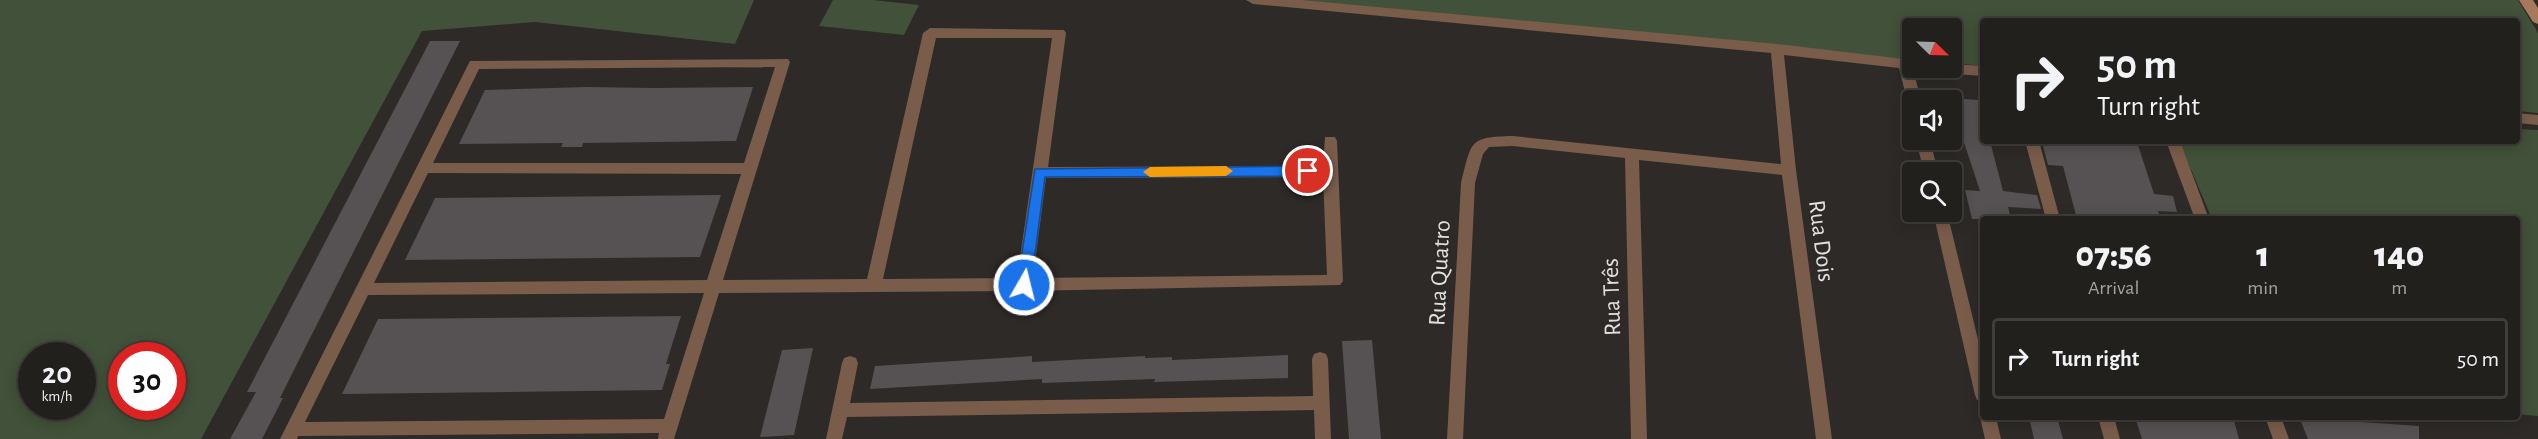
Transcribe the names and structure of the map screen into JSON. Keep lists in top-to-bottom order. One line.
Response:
{"streets":{"street":["Rua Dois","Rua Quatro","Rua Três"]},"crossings":[["Rua Quatro","Rua Três"]],"north":"bottom right","page":{"turn":["50 m","Turn right"],"eta":["07:56","Arrival","1","min","140","m"],"list":[{"name":"Turn right","value":"50 m"}],"speed":"20 km/h","limit":"30"}}
